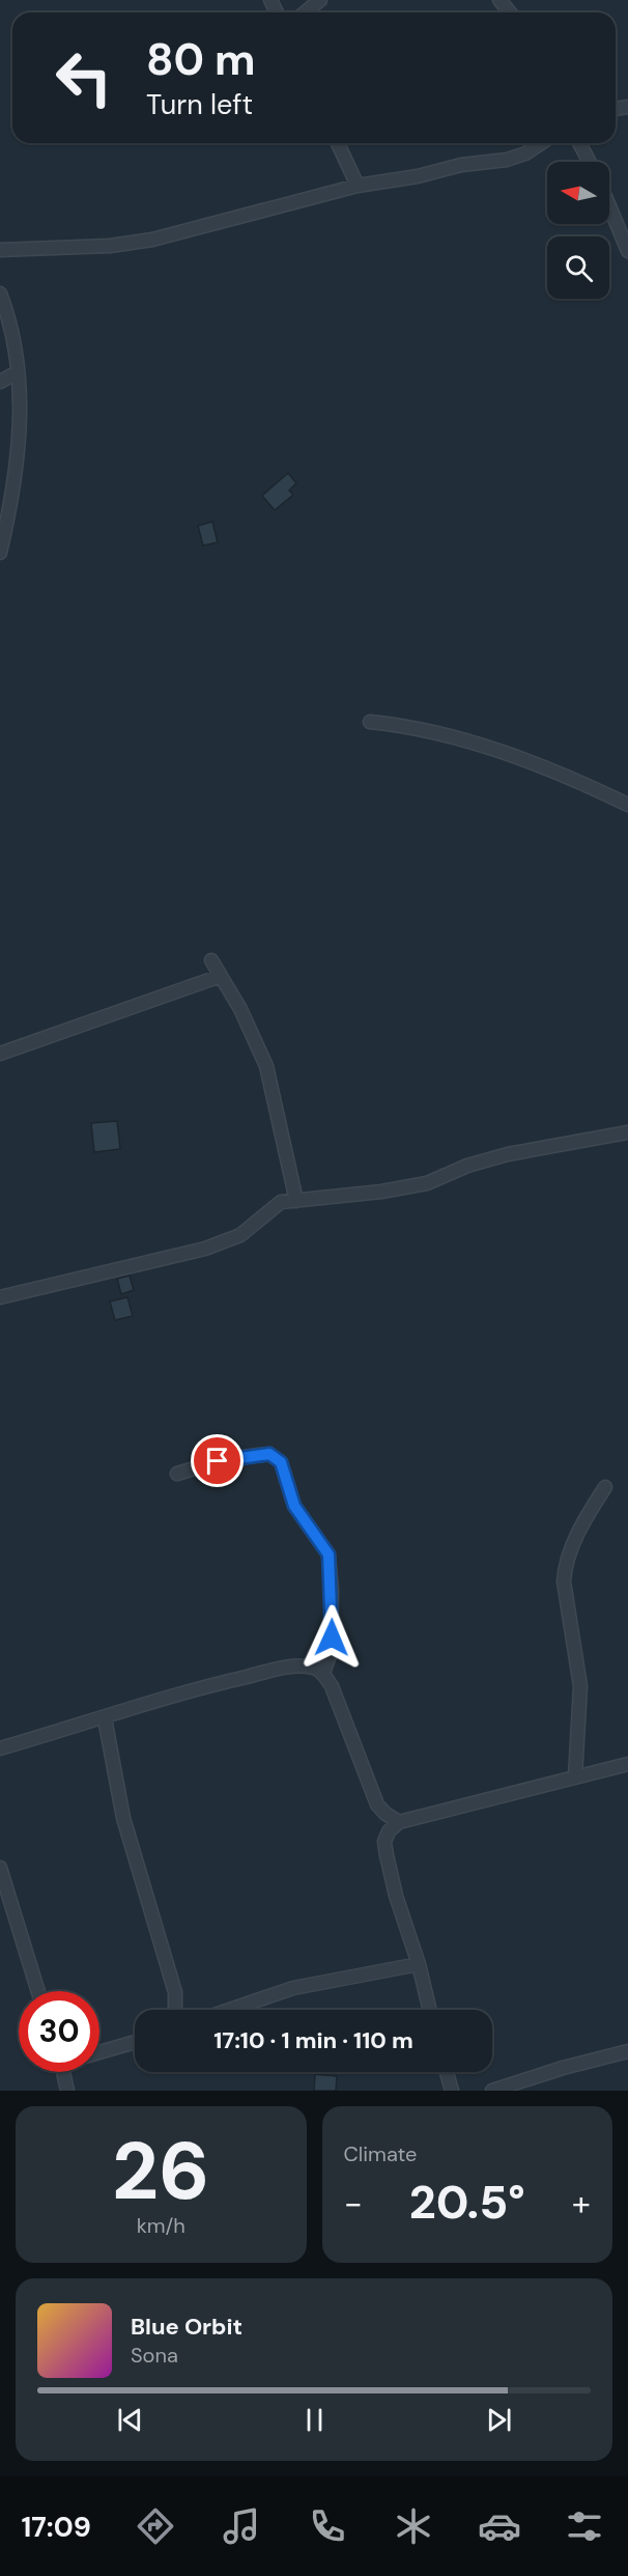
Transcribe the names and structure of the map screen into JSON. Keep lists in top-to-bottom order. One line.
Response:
{"north":"left","page":{"turn":["80 m","Turn left"],"limit":"30","trip":"17:10 · 1 min · 110 m","tile":[["26","km/h"],"Climate"],"heat":["−","20.5°","+"],"song":["Blue Orbit","Sona"],"tabs":"17:09"}}
